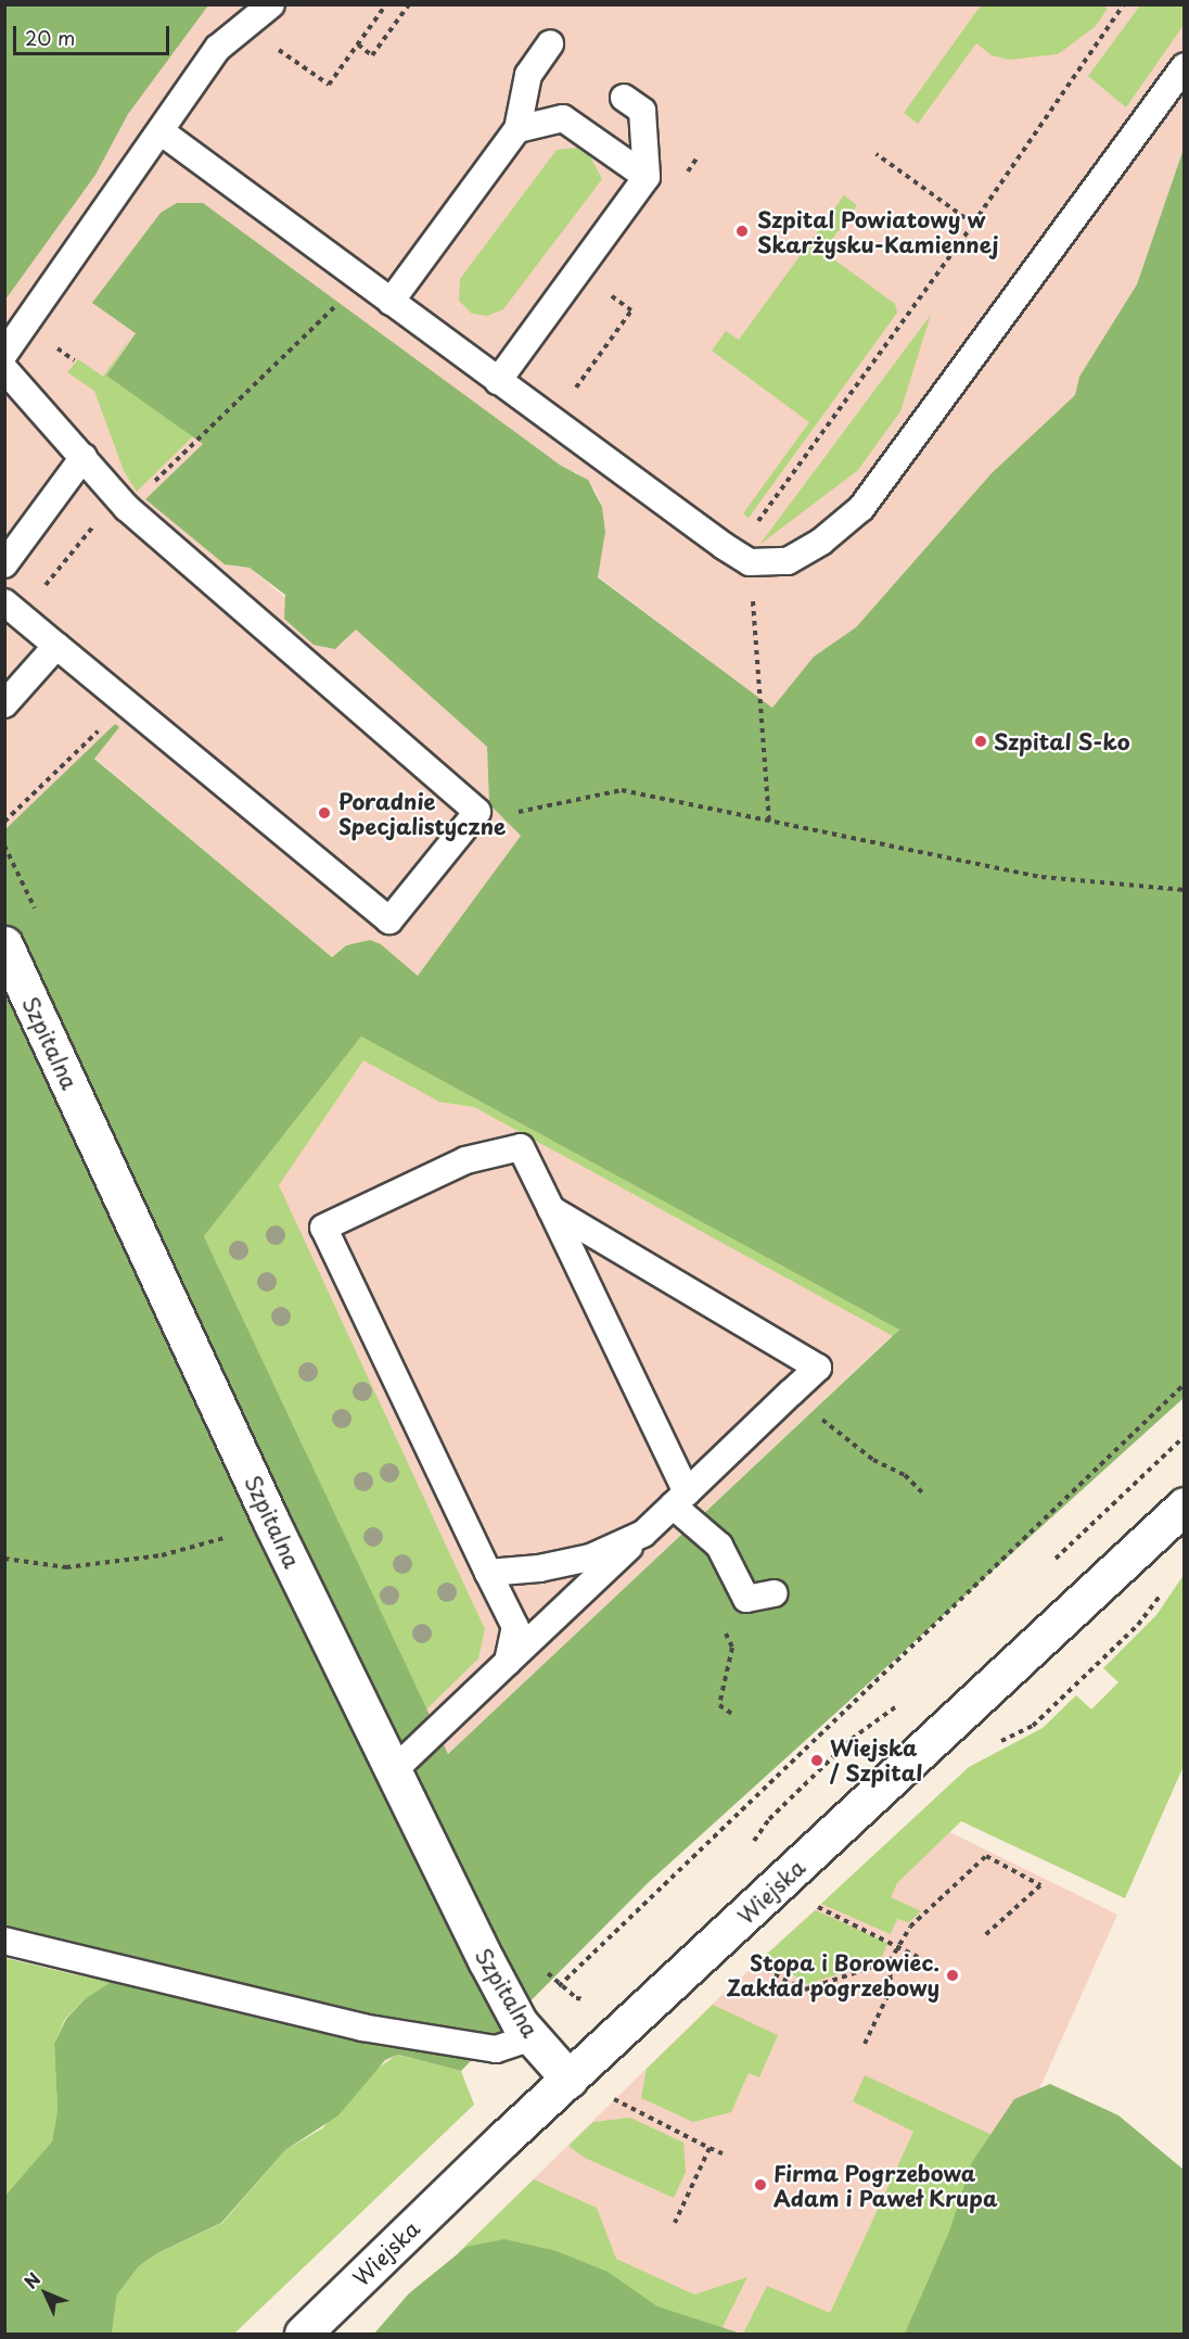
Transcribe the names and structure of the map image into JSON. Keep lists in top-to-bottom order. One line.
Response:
{"streets":{"street":["Szpitalna","Wiejska"]},"crossings":[["Szpitalna","Wiejska"]],"places":["Szpital Powiatowy w Skarżysku-Kamiennej","Szpital S-ko","Poradnie Specjalistyczne","Wiejska / Szpital","Stopa i Borowiec. Zakład pogrzebowy","Firma Pogrzebowa Adam i Paweł Krupa"],"scale_bar":"20 m","north":"top left"}
